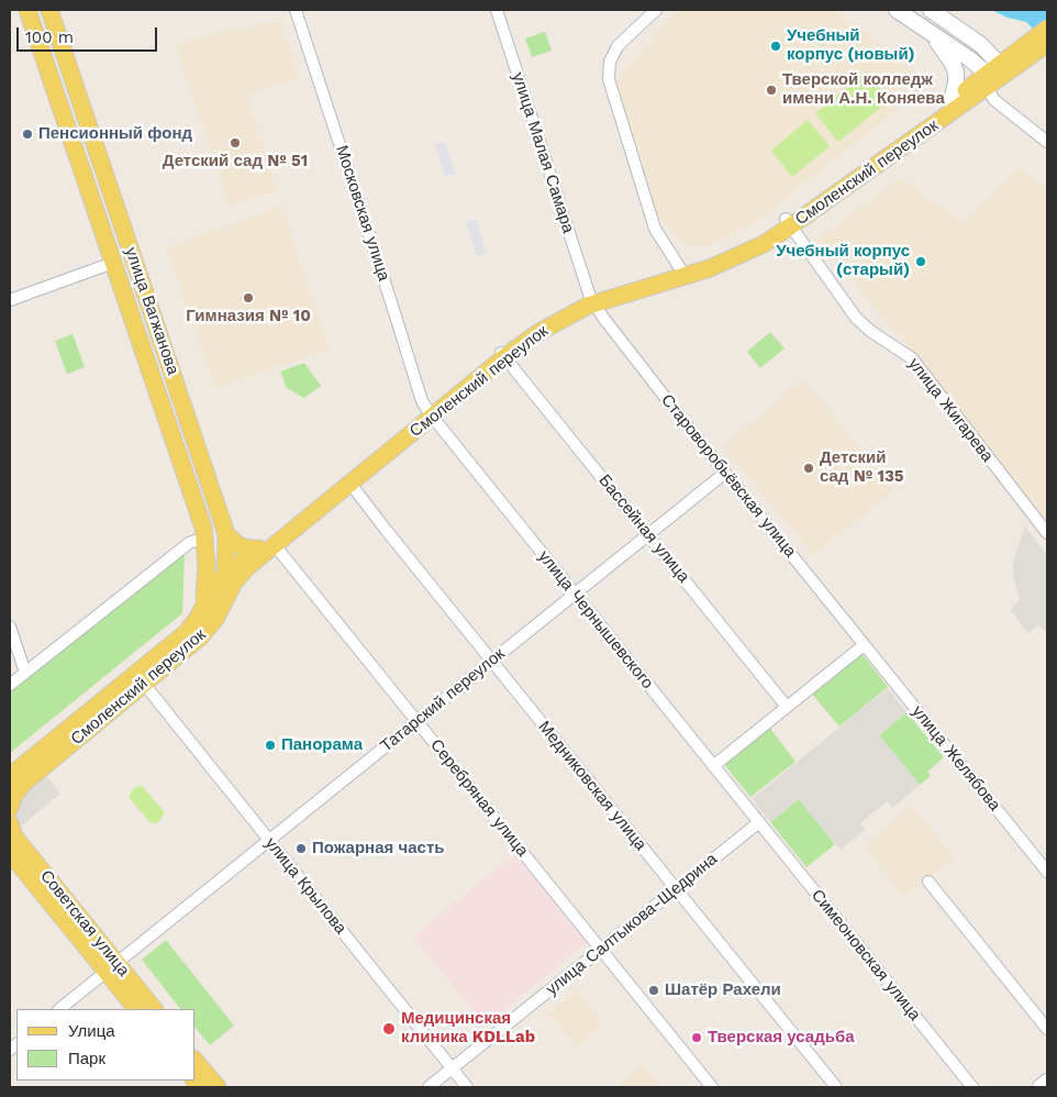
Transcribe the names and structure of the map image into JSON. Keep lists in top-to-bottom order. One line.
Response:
{"streets":{"main road":["Смоленский переулок","улица Вагжанова","Советская улица"],"street":["улица Малая Самара","Московская улица","улица Жигарева","Староворобьёвская улица","Бассейная улица","улица Чернышевского","Татарский переулок","улица Желябова","Медниковская улица","Серебряная улица","улица Крылова","улица Салтыкова-Щедрина","Симеоновская улица"]},"crossings":[["улица Малая Самара","Смоленский переулок"],["улица Малая Самара","Староворобьёвская улица"],["Смоленский переулок","Московская улица"],["Смоленский переулок","улица Вагжанова"],["Смоленский переулок","улица Жигарева"],["Смоленский переулок","Староворобьёвская улица"],["Смоленский переулок","Бассейная улица"],["Смоленский переулок","улица Чернышевского"],["Смоленский переулок","Медниковская улица"],["Смоленский переулок","Серебряная улица"],["Смоленский переулок","улица Крылова"],["Московская улица","улица Чернышевского"],["Староворобьёвская улица","Татарский переулок"],["Староворобьёвская улица","улица Желябова"],["Бассейная улица","Татарский переулок"],["улица Чернышевского","Татарский переулок"],["улица Чернышевского","улица Салтыкова-Щедрина"],["улица Чернышевского","Симеоновская улица"],["Татарский переулок","Медниковская улица"],["Татарский переулок","Серебряная улица"],["Татарский переулок","улица Крылова"],["Татарский переулок","Советская улица"],["Медниковская улица","улица Салтыкова-Щедрина"],["Серебряная улица","улица Салтыкова-Щедрина"],["улица Крылова","улица Салтыкова-Щедрина"],["улица Салтыкова-Щедрина","Симеоновская улица"]],"places":["Учебный корпус (новый)","Тверской колледж имени А.Н. Коняева","Пенсионный фонд","Детский сад № 51","Учебный корпус (старый)","Гимназия № 10","Детский сад № 135","Панорама","Пожарная часть","Шатёр Рахели","Медицинская клиника KDLLab","Тверская усадьба"],"legend":["Улица","Парк"],"scale_bar":"100 m"}
